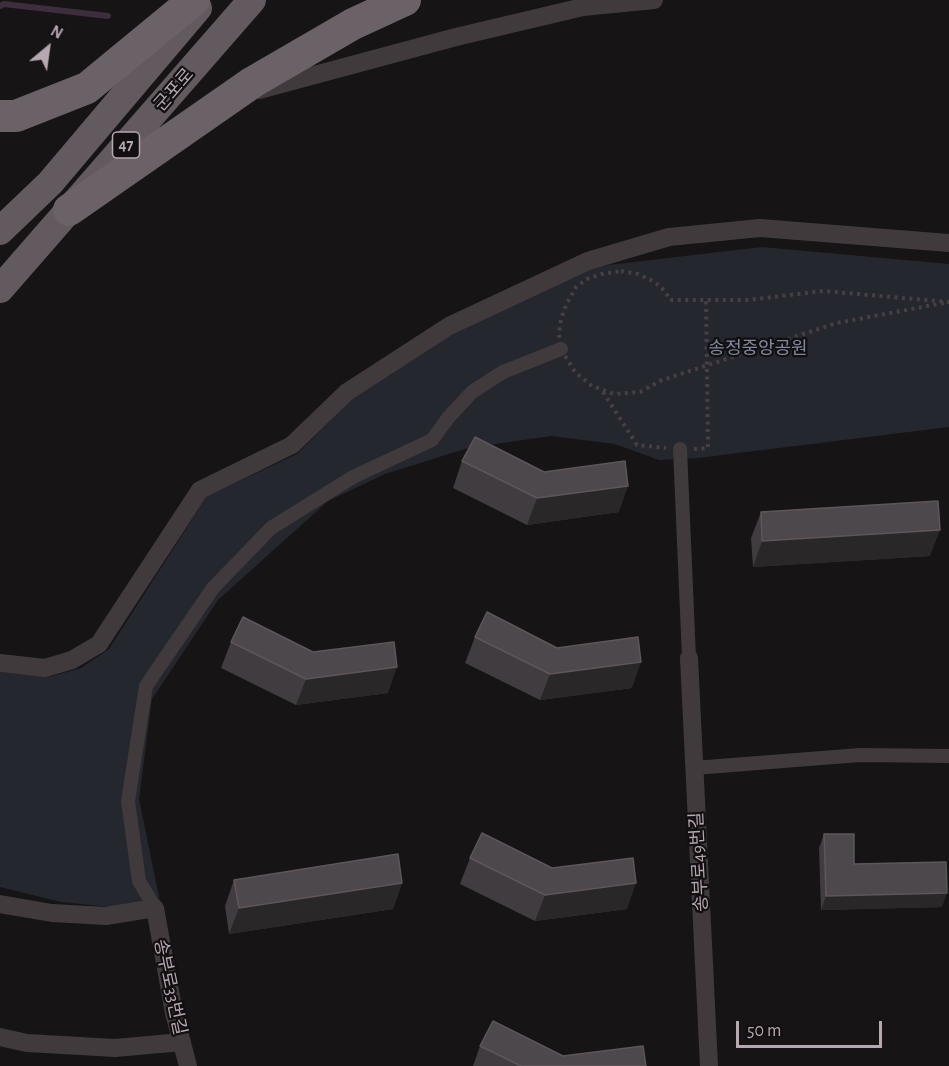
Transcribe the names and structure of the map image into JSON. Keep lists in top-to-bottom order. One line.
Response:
{"streets":{"highway":["군포로","47"],"street":["송부로49번길","송부로33번길"]},"parks":["송정중앙공원"],"scale_bar":"50 m","north":"top right"}
